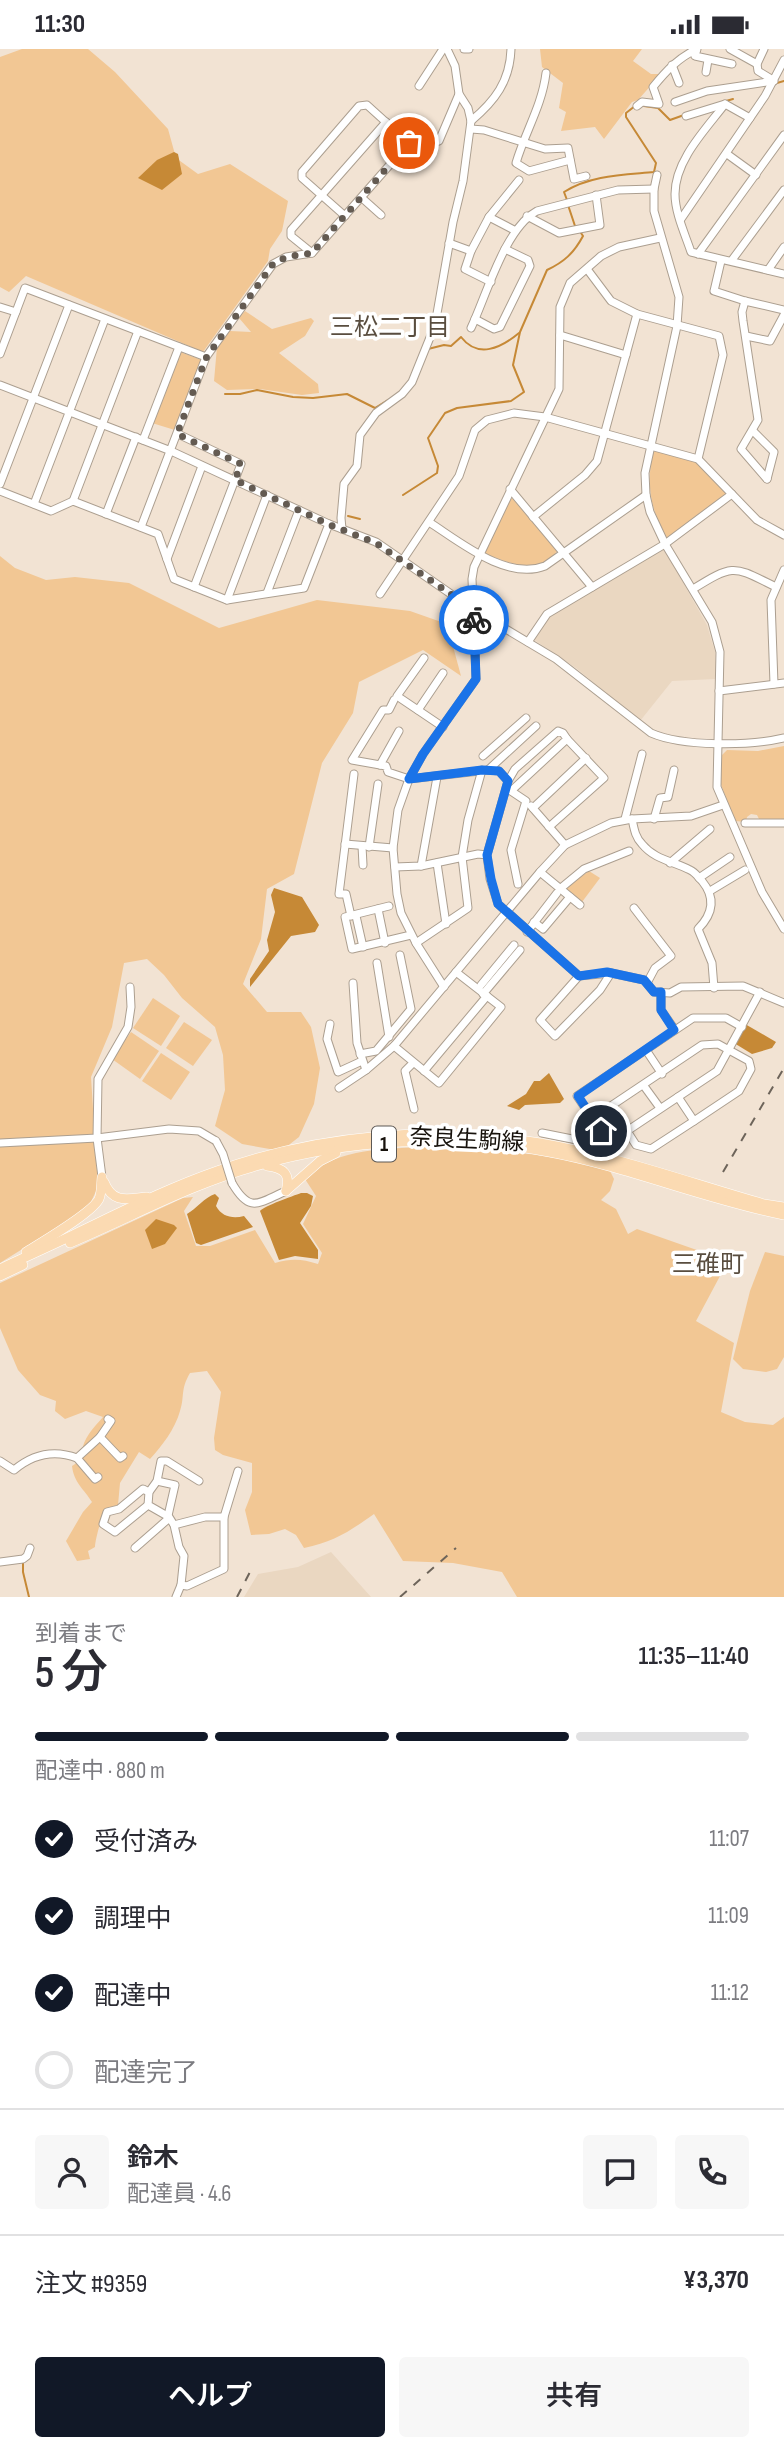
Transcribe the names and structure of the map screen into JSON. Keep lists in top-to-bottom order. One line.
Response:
{"streets":{"main road":["奈良生駒線","1"]},"districts":["三松二丁目","三碓町"],"page":{"status":"11:30","heading":["5 分","到着まで","11:35–11:40"],"panel":["鈴木","配達員 · 4.6","注文 #9359","¥3,370"],"bar":"配達中 · 880 m","list":[["受付済み","11:07"],["調理中","11:09"],["配達中","11:12"],"配達完了"],"buttons":["ヘルプ","共有"]}}
